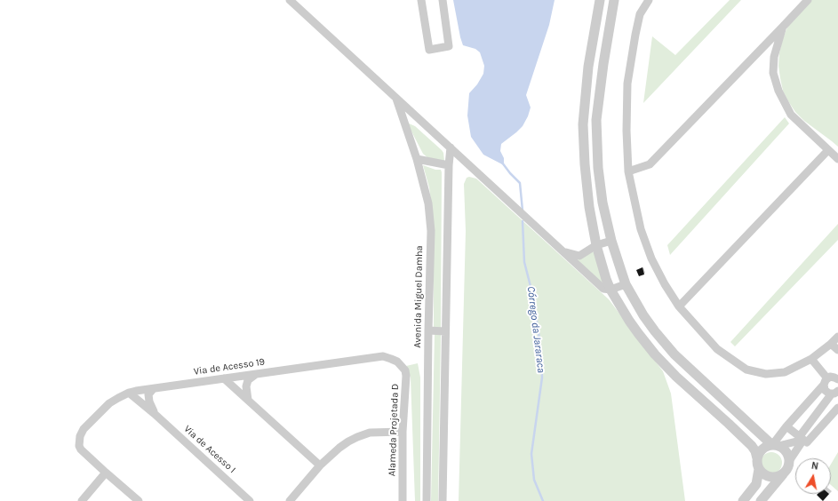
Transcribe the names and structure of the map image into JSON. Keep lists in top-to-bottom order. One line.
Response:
{"streets":{"street":["Avenida Miguel Damha","Via de Acesso 19","Alameda Projetada D","Via de Acesso I"]},"crossings":[["Via de Acesso 19","Alameda Projetada D"],["Via de Acesso 19","Via de Acesso I"]],"water":["Córrego da Jararaca"],"north":"top"}
